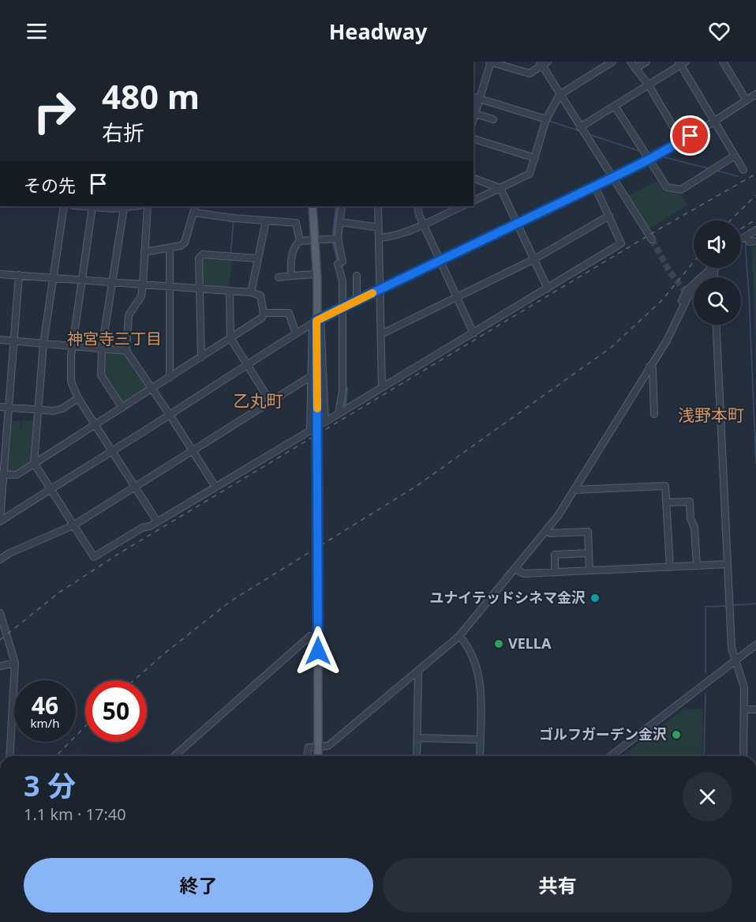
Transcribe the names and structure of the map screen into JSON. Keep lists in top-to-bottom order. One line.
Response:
{"districts":["神宮寺三丁目","乙丸町","浅野本町"],"places":["ユナイテッドシネマ金沢","VELLA","ゴルフガーデン金沢"],"page":{"header":"Headway","turn":["480 m","右折"],"then":"その先","speed":"46 km/h","limit":"50","heading":["3 分","1.1 km · 17:40"],"buttons":["終了","共有"]}}
